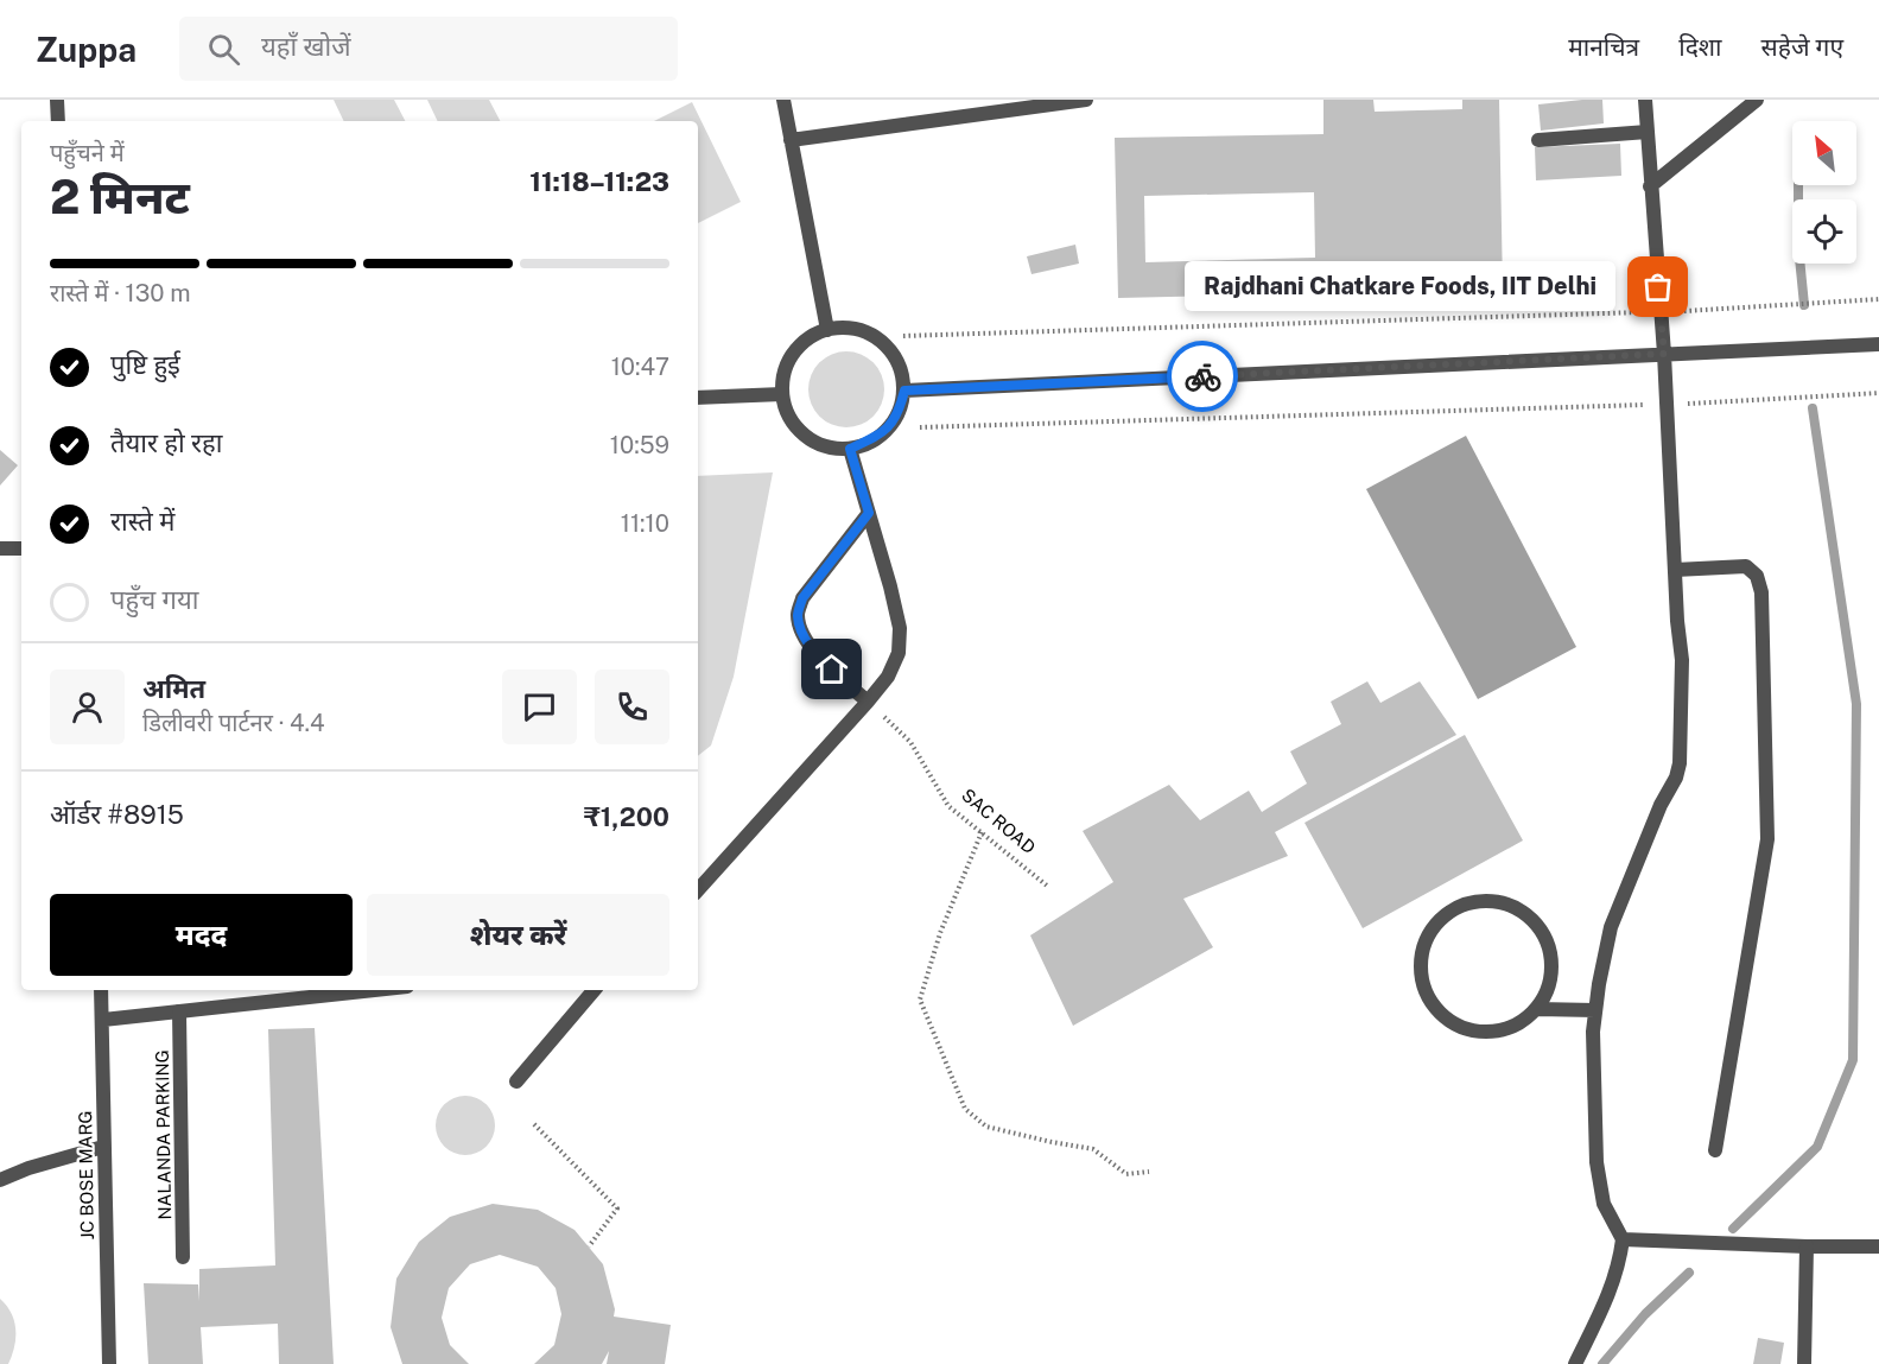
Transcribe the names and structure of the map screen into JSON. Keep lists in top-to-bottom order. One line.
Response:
{"streets":{"street":["NALANDA PARKING","JC BOSE MARG"],"path":["SAC ROAD"]},"places":["Rajdhani Chatkare Foods, IIT Delhi"],"north":"top left","page":{"header":"Zuppa","search":"यहाँ खोजें","nav":["मानचित्र","दिशा","सहेजे गए"],"heading":["2 मिनट","पहुँचने में","11:18–11:23"],"panel":["अमित","डिलीवरी पार्टनर · 4.4","ऑर्डर #8915","₹1,200"],"bar":"रास्ते में · 130 m","bubble":"Rajdhani Chatkare Foods, IIT Delhi","list":[["पुष्टि हुई","10:47"],["तैयार हो रहा","10:59"],["रास्ते में","11:10"],"पहुँच गया"],"buttons":["मदद","शेयर करें"]}}
